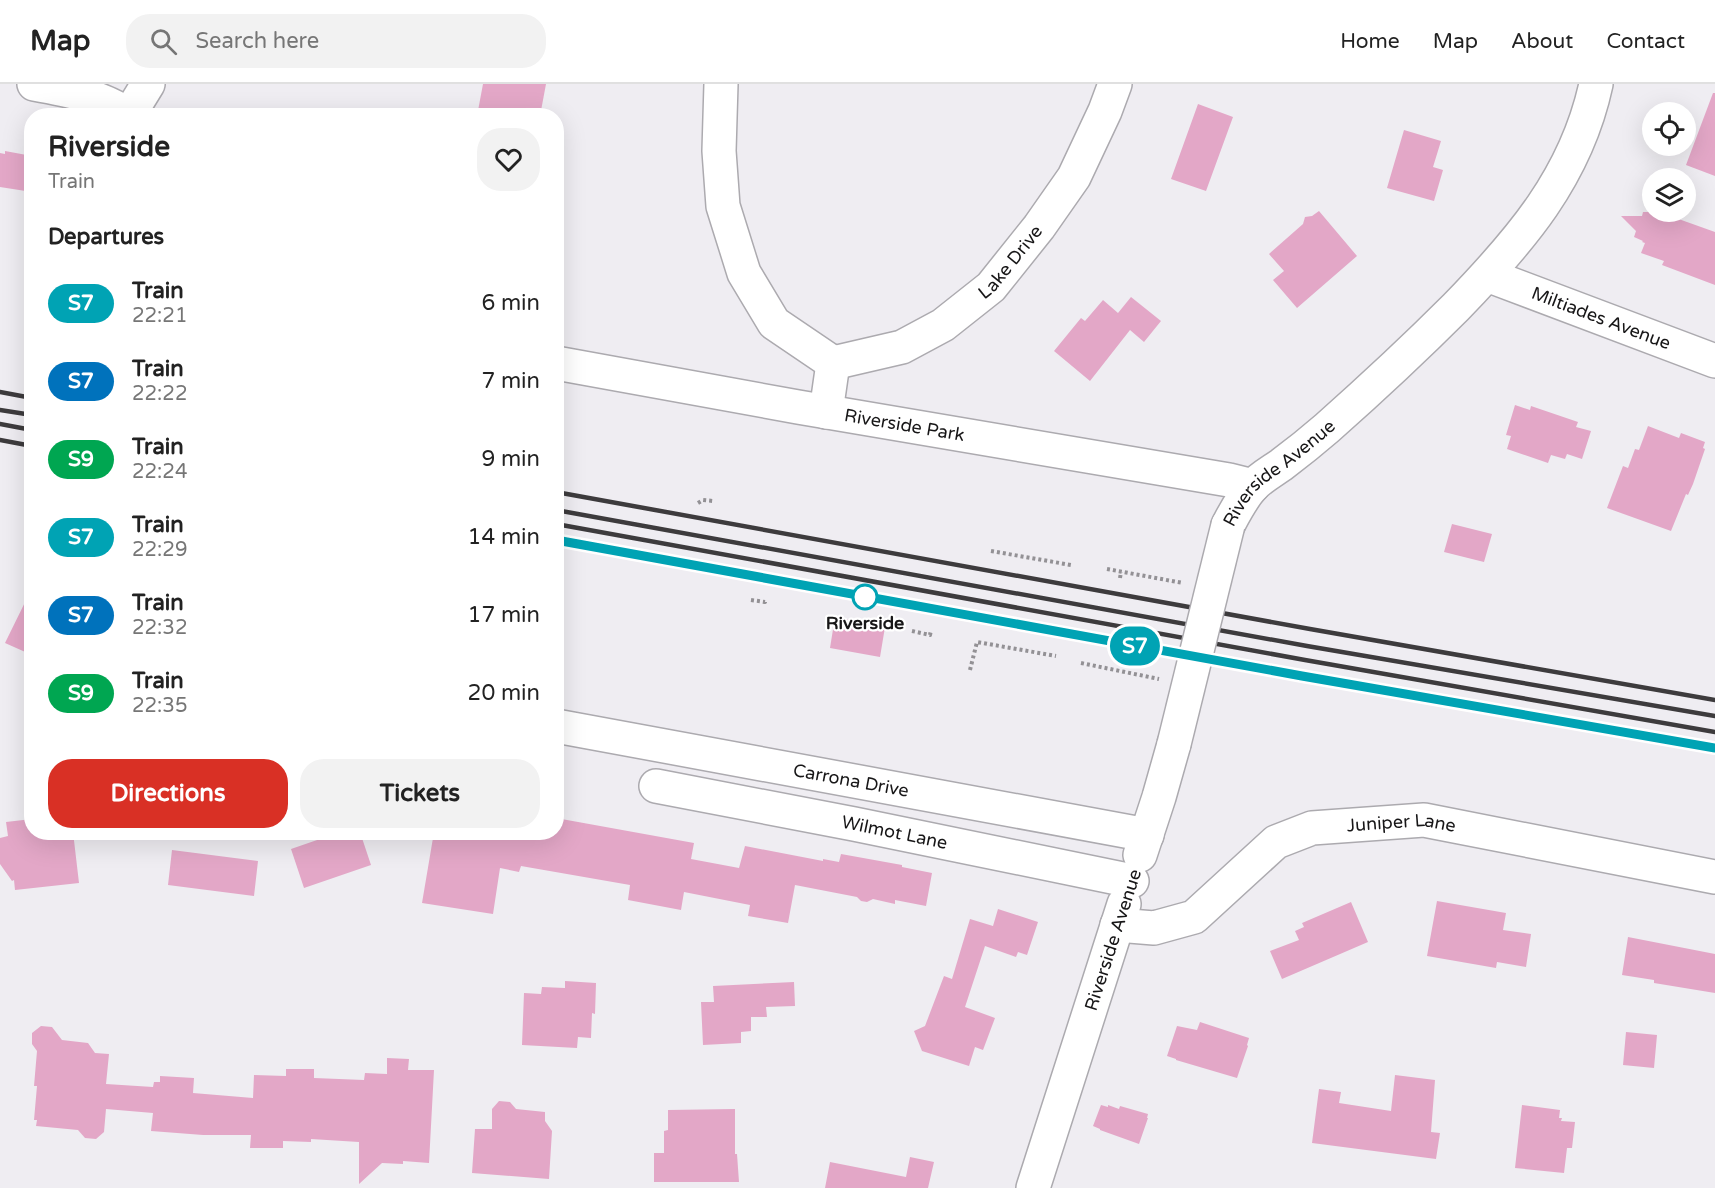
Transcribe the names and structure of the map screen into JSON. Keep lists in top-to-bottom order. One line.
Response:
{"streets":{"street":["Lake Drive","Miltiades Avenue","Riverside Park","Riverside Avenue","Carrona Drive","Juniper Lane","Wilmot Lane"]},"crossings":[["Miltiades Avenue","Riverside Avenue"],["Riverside Park","Riverside Avenue"],["Riverside Avenue","Carrona Drive"],["Riverside Avenue","Juniper Lane"],["Riverside Avenue","Wilmot Lane"]],"places":["Riverside"],"page":{"header":"Map","search":"Search here","nav":["Home","Map","About","Contact"],"on_map":"S7","heading":[["Riverside","Train"],"Departures"],"list":[{"mark":"S7","name":"Train","note":"22:21","value":"6 min"},{"mark":"S7","name":"Train","note":"22:22","value":"7 min"},{"mark":"S9","name":"Train","note":"22:24","value":"9 min"},{"mark":"S7","name":"Train","note":"22:29","value":"14 min"},{"mark":"S7","name":"Train","note":"22:32","value":"17 min"},{"mark":"S9","name":"Train","note":"22:35","value":"20 min"}],"buttons":["Directions","Tickets"]}}
